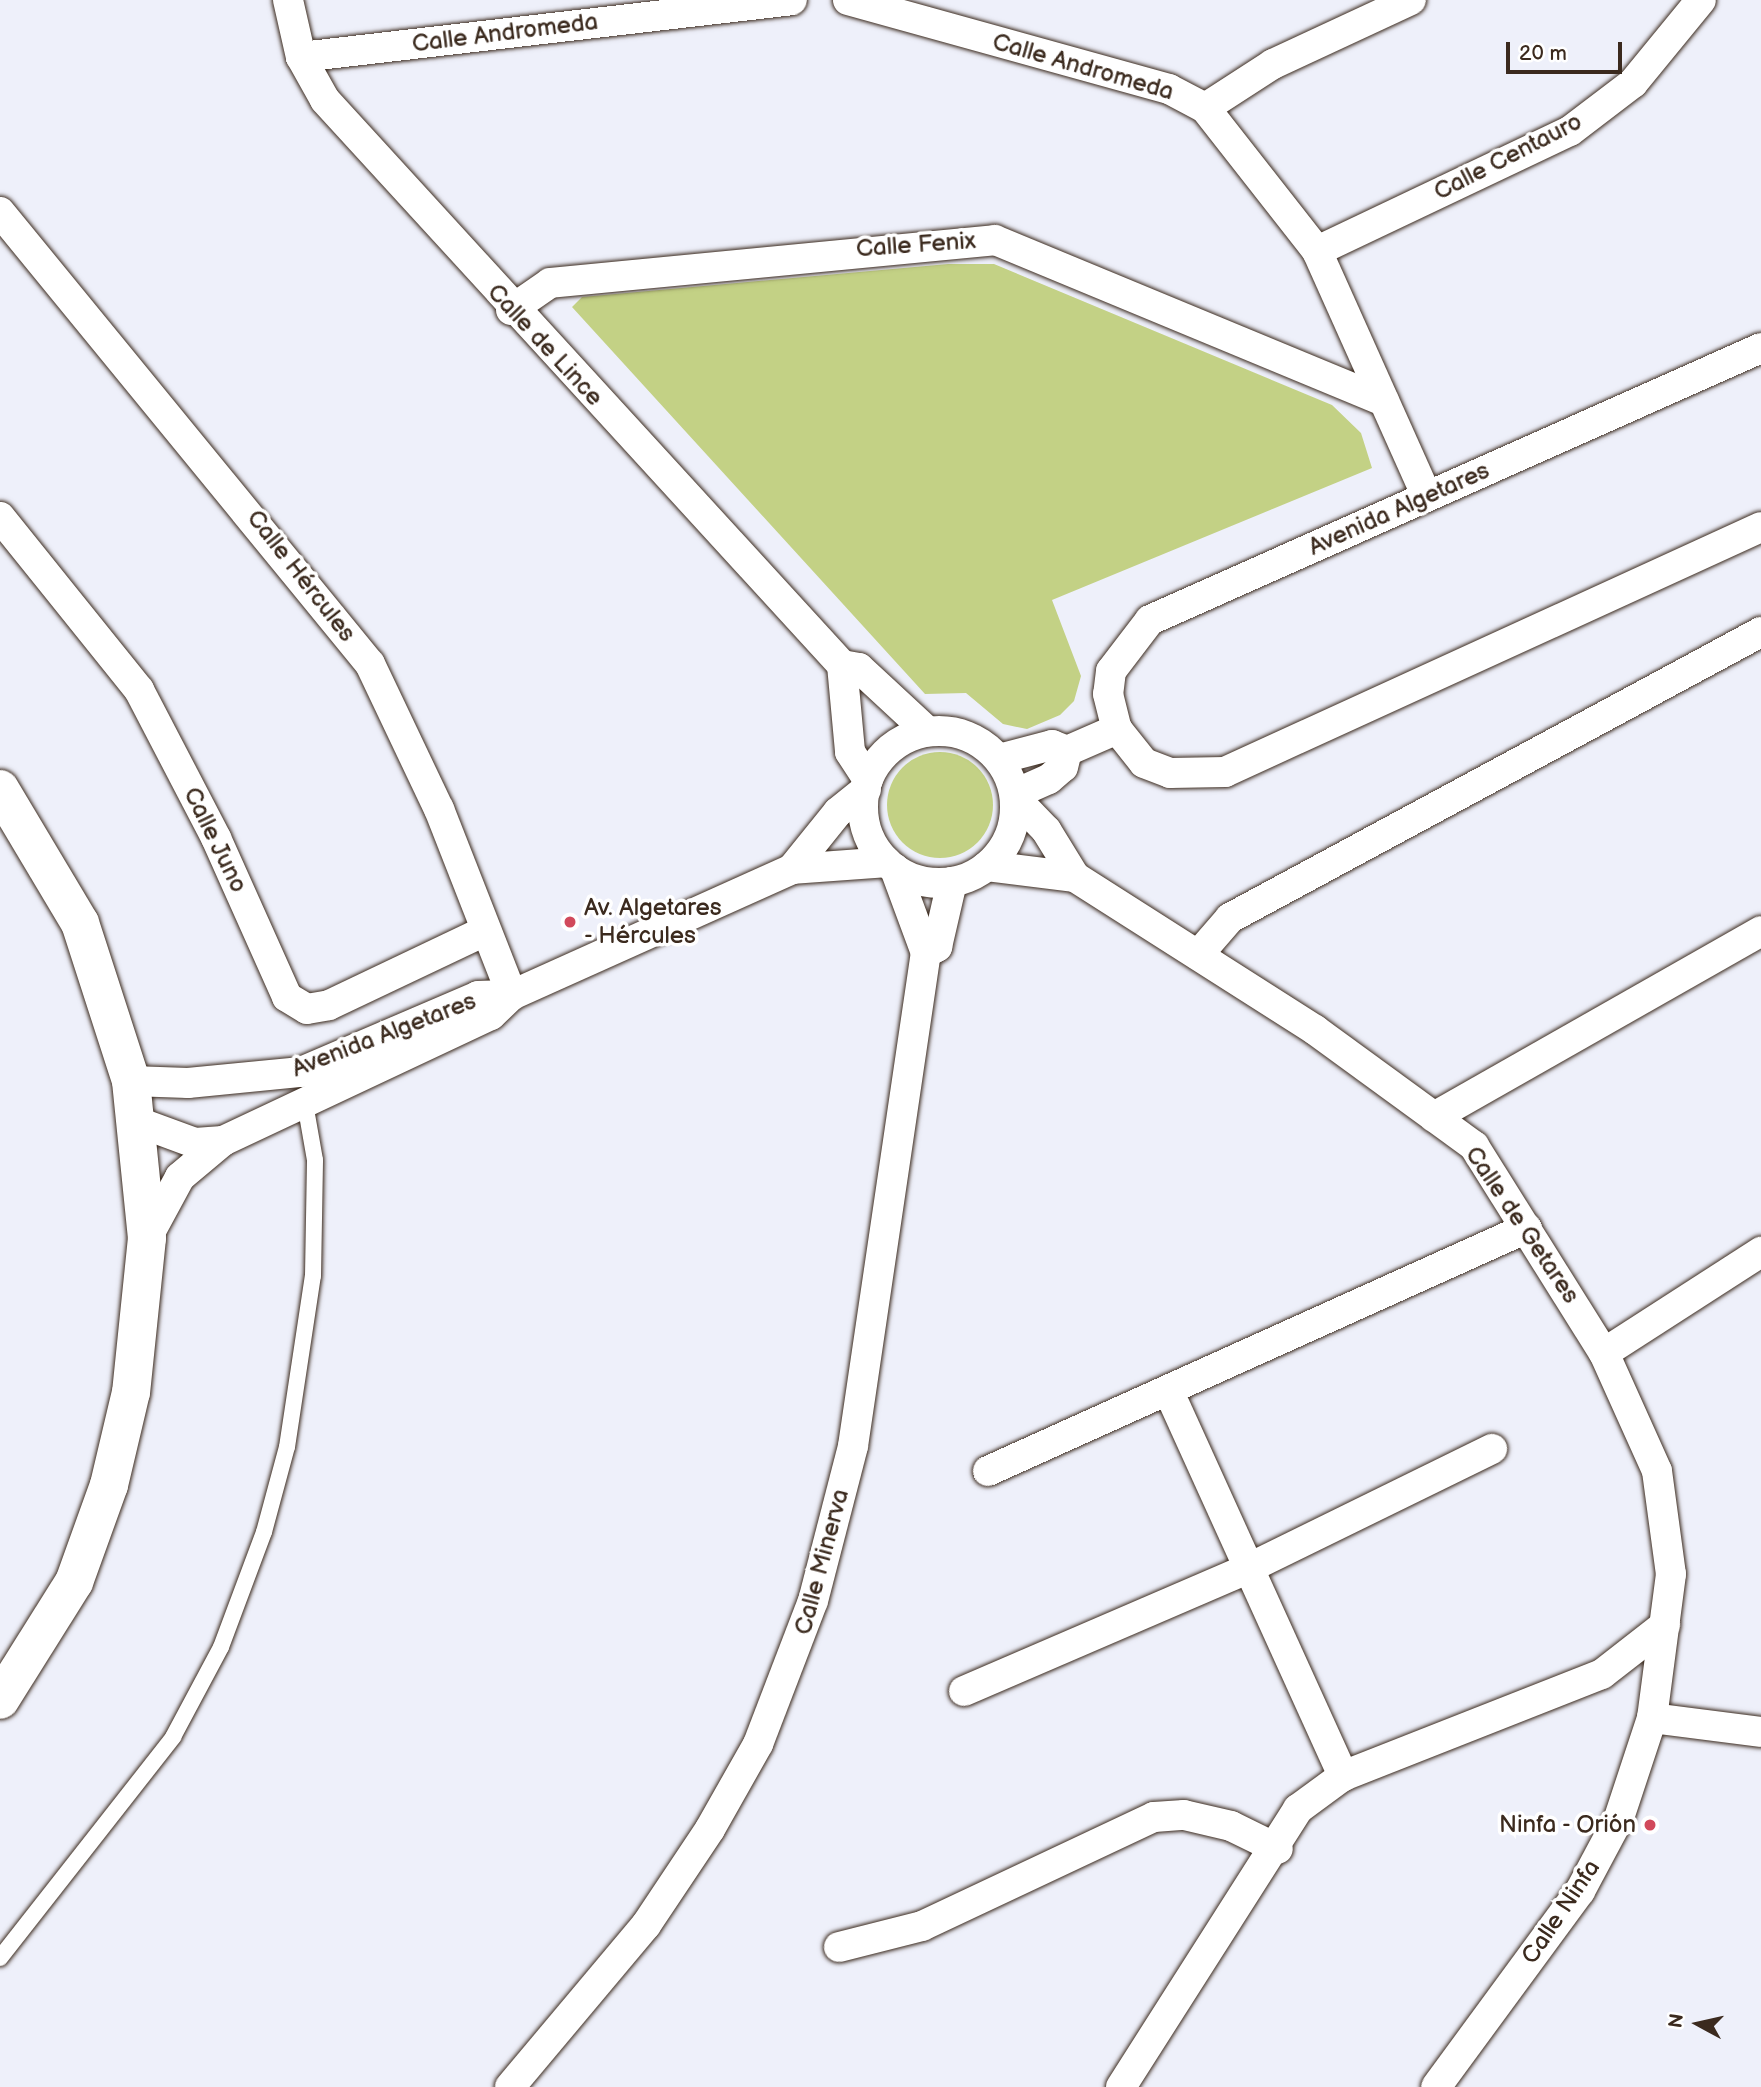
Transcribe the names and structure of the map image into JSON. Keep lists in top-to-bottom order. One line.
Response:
{"streets":{"street":["Calle Andromeda","Calle Centauro","Calle Fenix","Calle de Lince","Avenida Algetares","Calle Hércules","Calle Juno","Calle de Getares","Calle Minerva","Calle Ninfa"]},"crossings":[["Calle Andromeda","Calle Centauro"],["Calle Andromeda","Calle Fenix"],["Calle Andromeda","Calle de Lince"],["Calle Andromeda","Avenida Algetares"],["Calle Fenix","Calle de Lince"],["Calle de Lince","Avenida Algetares"],["Calle de Lince","Calle de Getares"],["Calle de Lince","Calle Minerva"],["Avenida Algetares","Calle Hércules"],["Avenida Algetares","Calle de Getares"],["Avenida Algetares","Calle Minerva"],["Calle Hércules","Calle Juno"],["Calle de Getares","Calle Minerva"],["Calle de Getares","Calle Ninfa"]],"places":["Av. Algetares - Hércules","Ninfa - Orión"],"scale_bar":"20 m","north":"left"}
